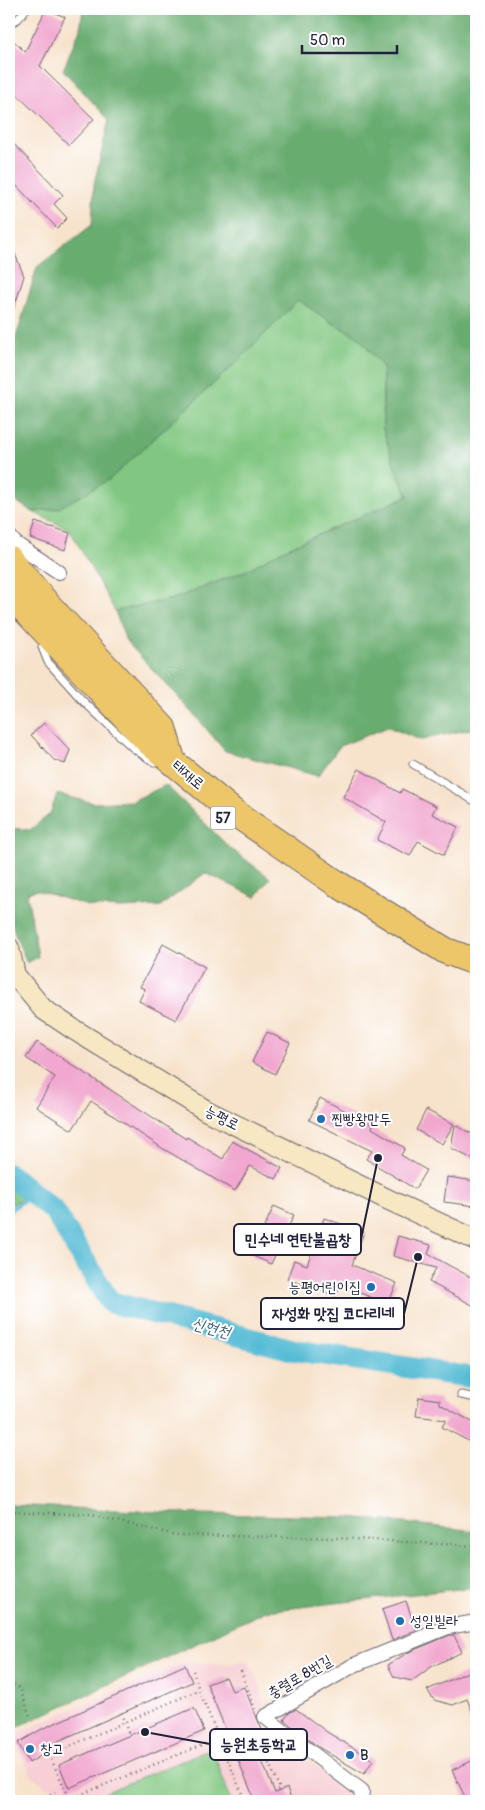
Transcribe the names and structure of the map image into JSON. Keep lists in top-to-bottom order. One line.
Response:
{"streets":{"highway":["태재로","57"],"main road":["능평로"],"street":["충렬로 8번길"]},"water":["신현천"],"places":["찐빵왕만두","민수네 연탄불곱창","자성화 맛집 코다리네","능평어린이집","성일빌라","능원초등학교","창고","B"],"scale_bar":"50 m"}
